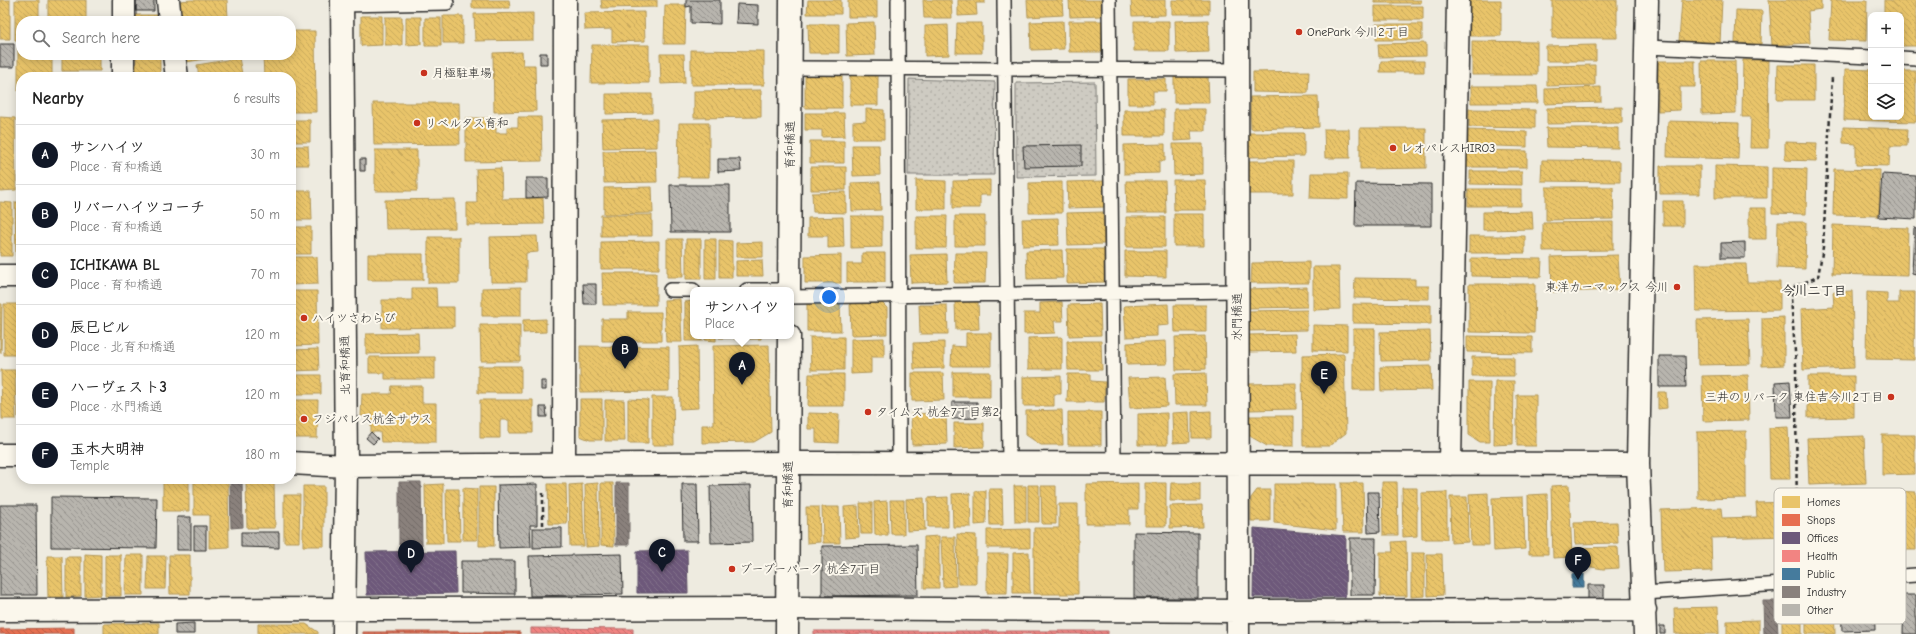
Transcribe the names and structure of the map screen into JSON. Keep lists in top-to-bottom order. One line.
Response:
{"streets":{"street":["育和橋通","水門橋通","北育和橋通"]},"districts":["今川二丁目"],"places":["OnePark 今川2丁目","月極駐車場","リベルタス育和","レオパレスHIRO3","東洋カーマックス 今川","ハイツさわらび","三井のリパーク 東住吉今川2丁目","タイムズ 杭全7丁目第2","フジパレス杭全サウス","ブーブーパーク 杭全7丁目"],"legend":["Homes","Shops","Offices","Health","Public","Industry","Other"],"page":{"map_buttons":["+","−"],"search":"Search here","heading":["Nearby","6 results"],"list":[{"mark":"A","name":"サンハイツ","note":"Place · 育和橋通","value":"30 m"},{"mark":"B","name":"リバーハイツコーチ","note":"Place · 育和橋通","value":"50 m"},{"mark":"C","name":"ICHIKAWA BL","note":"Place · 育和橋通","value":"70 m"},{"mark":"D","name":"辰巳ビル","note":"Place · 北育和橋通","value":"120 m"},{"mark":"E","name":"ハーヴェスト3","note":"Place · 水門橋通","value":"120 m"},{"mark":"F","name":"玉木大明神","note":"Temple","value":"180 m"}],"popup":["サンハイツ","Place"],"pins":["B","A","E","C","D","F"]}}
